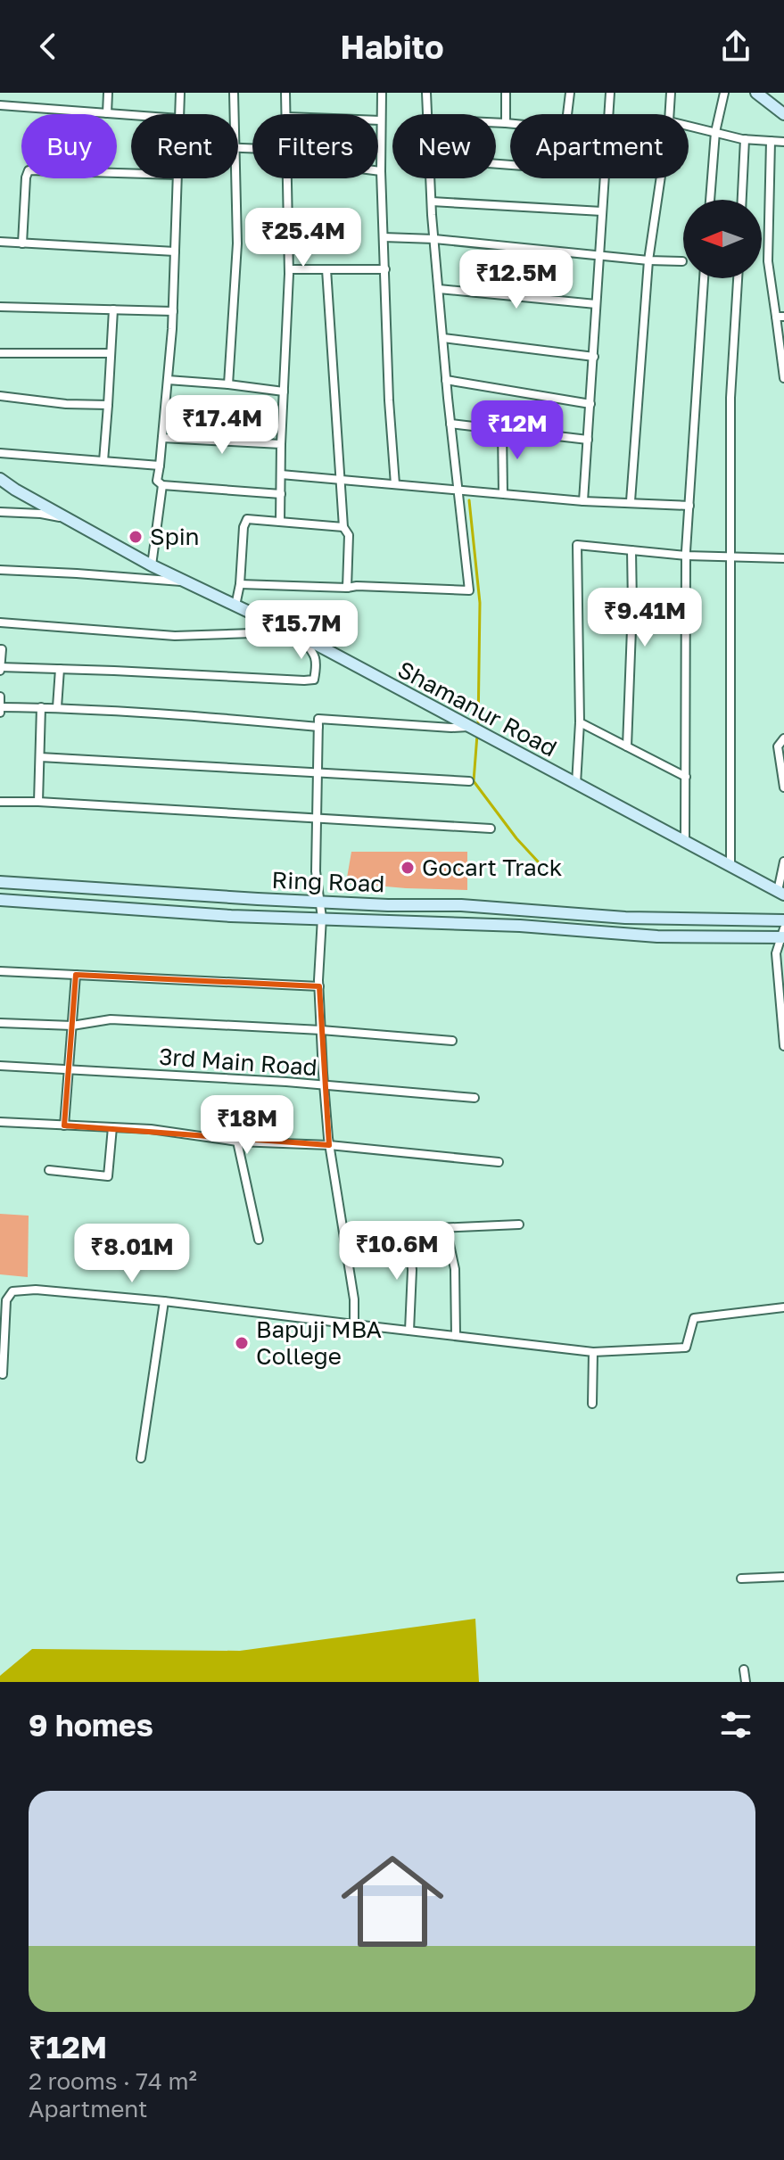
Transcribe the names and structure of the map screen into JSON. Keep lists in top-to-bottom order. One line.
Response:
{"streets":{"main road":["Shamanur Road","Ring Road"],"street":["3rd Main Road"]},"places":["Spin","Gocart Track","Bapuji MBA College"],"north":"left","page":{"header":"Habito","chip":["Buy","Rent","Filters","New","Apartment"],"price":["₹25.4M","₹12.5M","₹17.4M","₹12M","₹9.41M","₹15.7M","₹18M","₹10.6M","₹8.01M"],"heading":"9 homes","list":[{"name":"₹12M","note":"2 rooms · 74 m² · Apartment"}]}}
